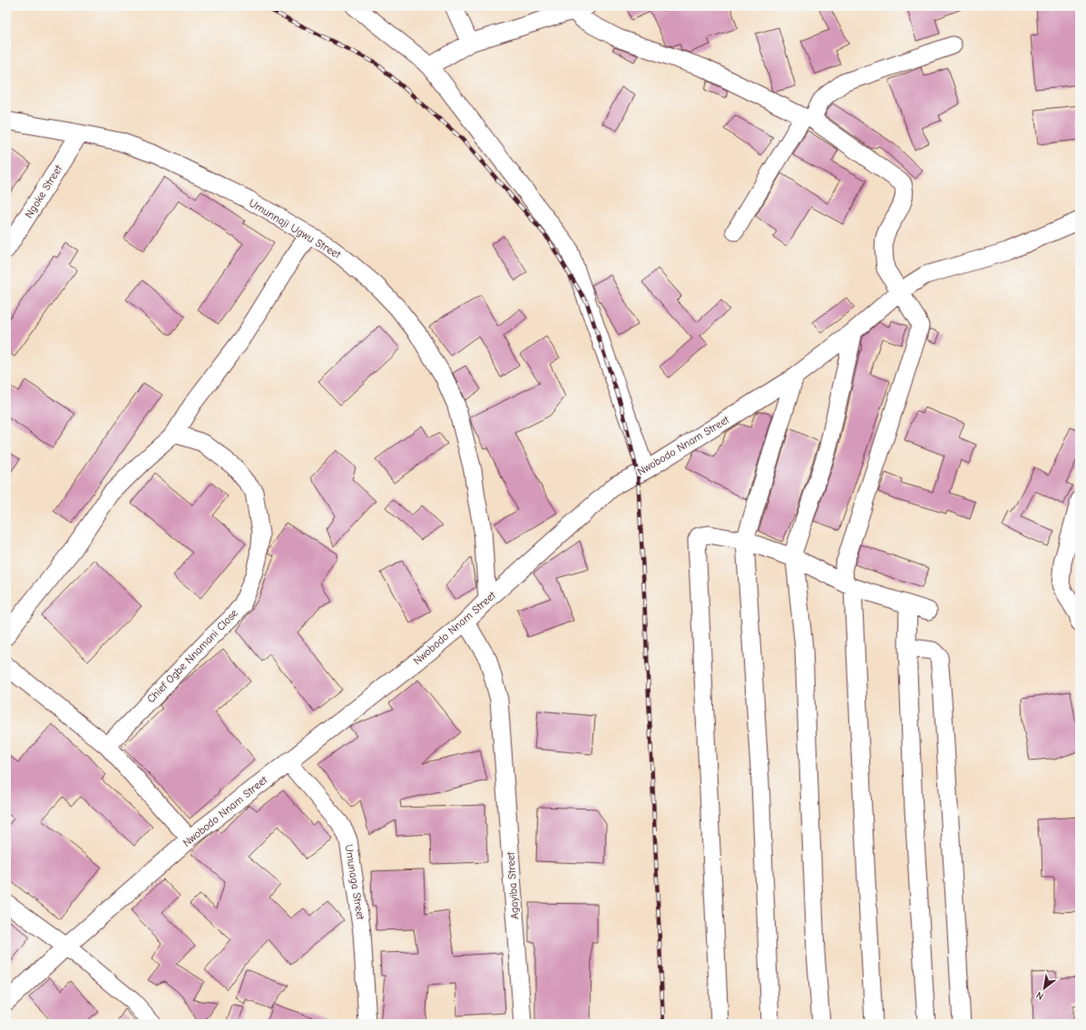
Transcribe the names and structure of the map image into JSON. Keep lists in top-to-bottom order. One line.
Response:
{"streets":{"street":["Ngoke Street","Umunnaji Ugwu Street","Nwobodo Nnam Street","Chief Ogbe Nnamani Close","Umunaga Street","Agayiba Street"]},"crossings":[["Ngoke Street","Umunnaji Ugwu Street"],["Umunnaji Ugwu Street","Nwobodo Nnam Street"],["Nwobodo Nnam Street","Umunaga Street"],["Nwobodo Nnam Street","Agayiba Street"]],"north":"bottom left"}
